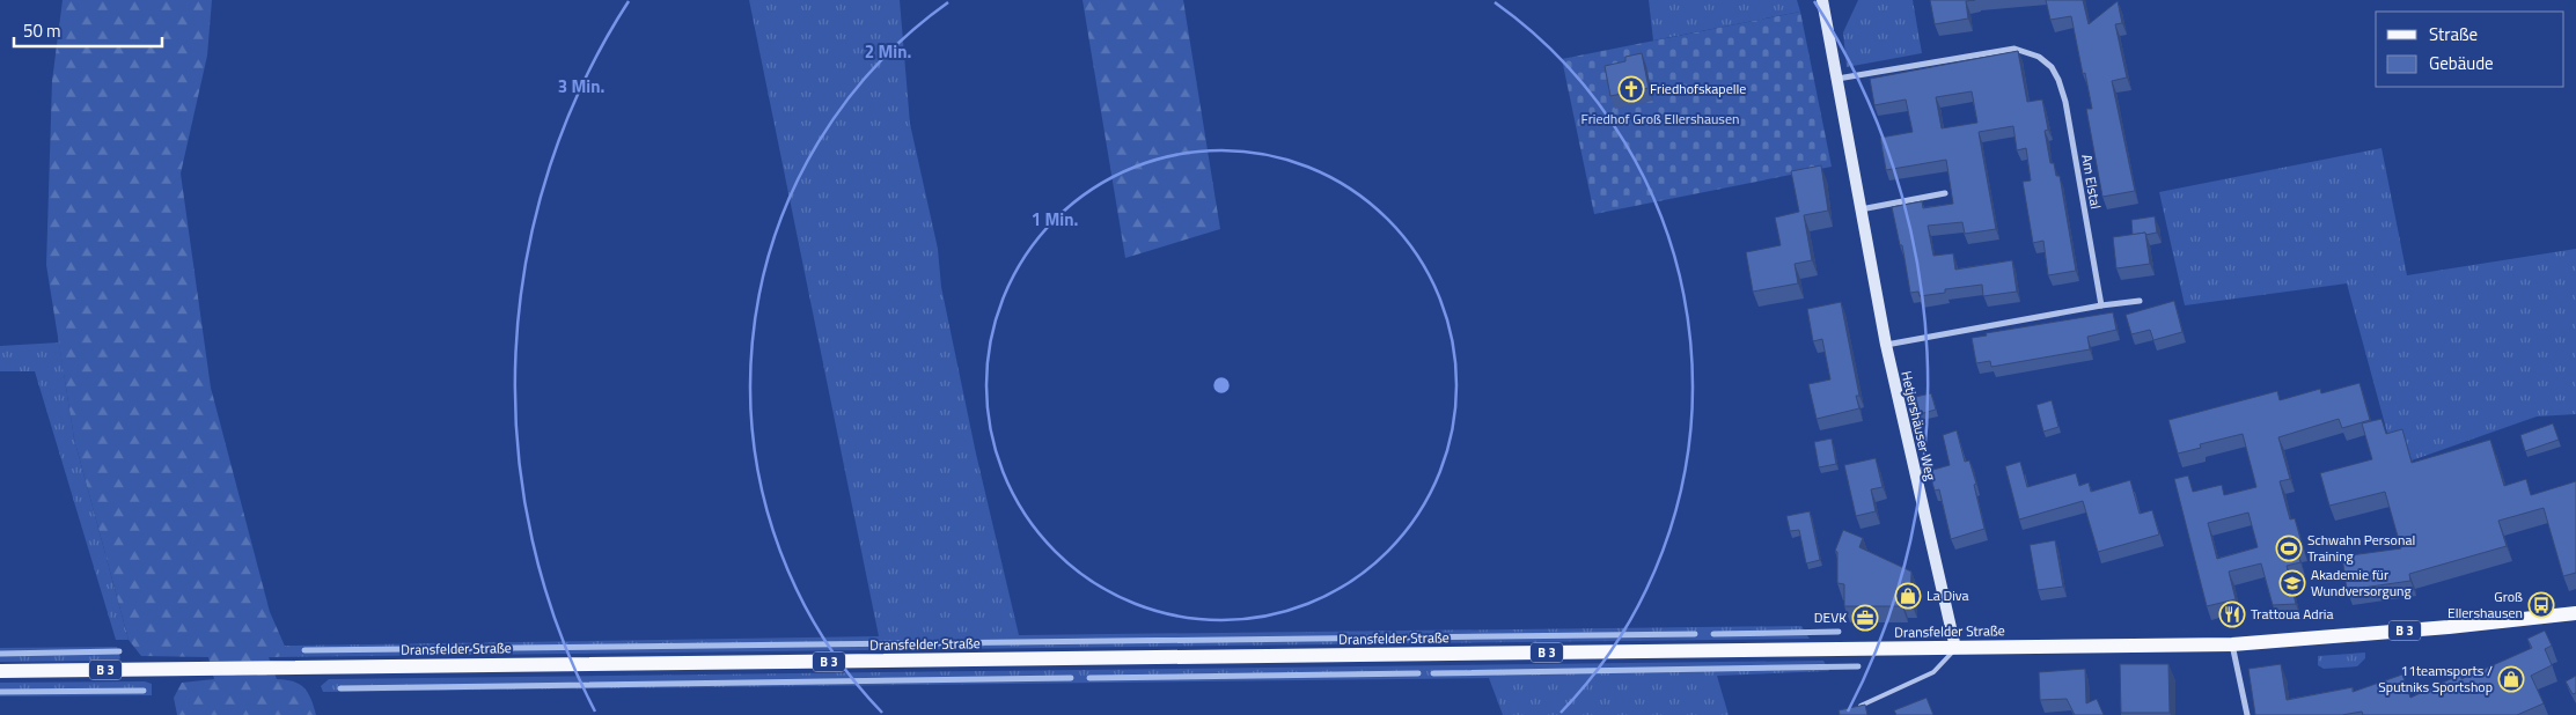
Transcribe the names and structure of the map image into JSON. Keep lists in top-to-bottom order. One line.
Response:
{"streets":{"main road":["B 3","Dransfelder Straße"],"street":["Am Elstal","Hetjershäuser Weg"]},"crossings":[["Am Elstal","Hetjershäuser Weg"],["Hetjershäuser Weg","Dransfelder Straße"]],"parks":["Friedhof Groß Ellershausen"],"places":{"church":["Friedhofskapelle"],"sports":["Schwahn Personal Training"],"school or university":["Akademie für Wundversorgung"],"shop":["La Diva","11teamsports / Sputniks Sportshop"],"bus stop":["Groß Ellershausen"],"restaurant":["Trattoua Adria"],"office":["DEVK"]},"legend":["Straße","Gebäude"],"scale_bar":"50 m","rings":["2 Min.","3 Min.","1 Min."]}
